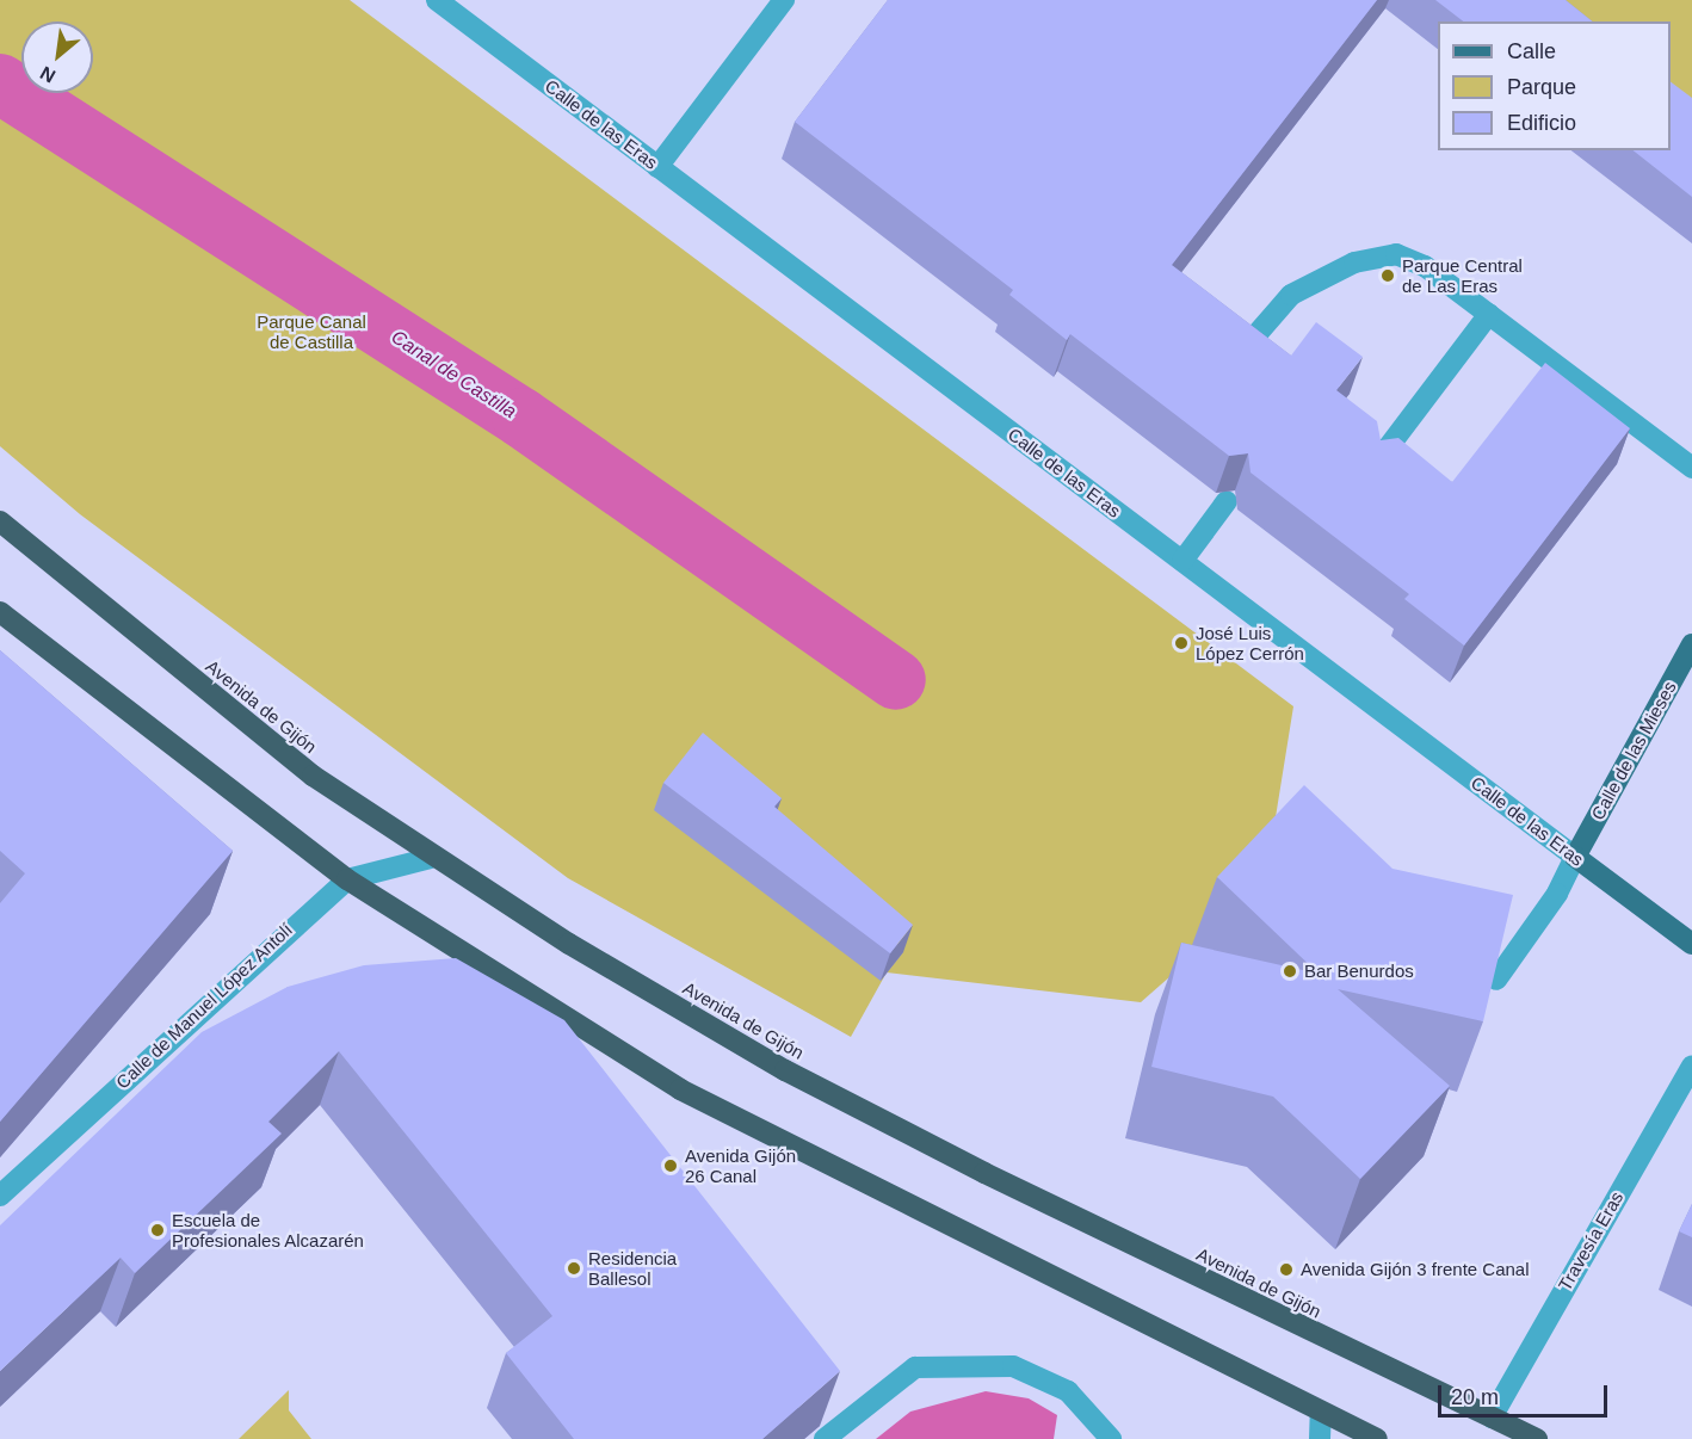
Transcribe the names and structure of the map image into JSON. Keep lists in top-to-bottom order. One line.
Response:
{"streets":{"highway":["Avenida de Gijón"],"main road":["Calle de las Eras","Calle de las Mieses"],"street":["Calle de Manuel López Antolí","Travesía Eras"]},"crossings":[["Calle de las Eras","Calle de las Mieses"],["Avenida de Gijón","Calle de Manuel López Antolí"],["Avenida de Gijón","Travesía Eras"]],"water":["Canal de Castilla"],"parks":["Parque Canal de Castilla"],"places":["Parque Central de Las Eras","José Luis López Cerrón","Bar Benurdos","Avenida Gijón 26 Canal","Escuela de Profesionales Alcazarén","Residencia Ballesol","Avenida Gijón 3 frente Canal"],"legend":["Calle","Parque","Edificio"],"scale_bar":"20 m","north":"bottom left"}
